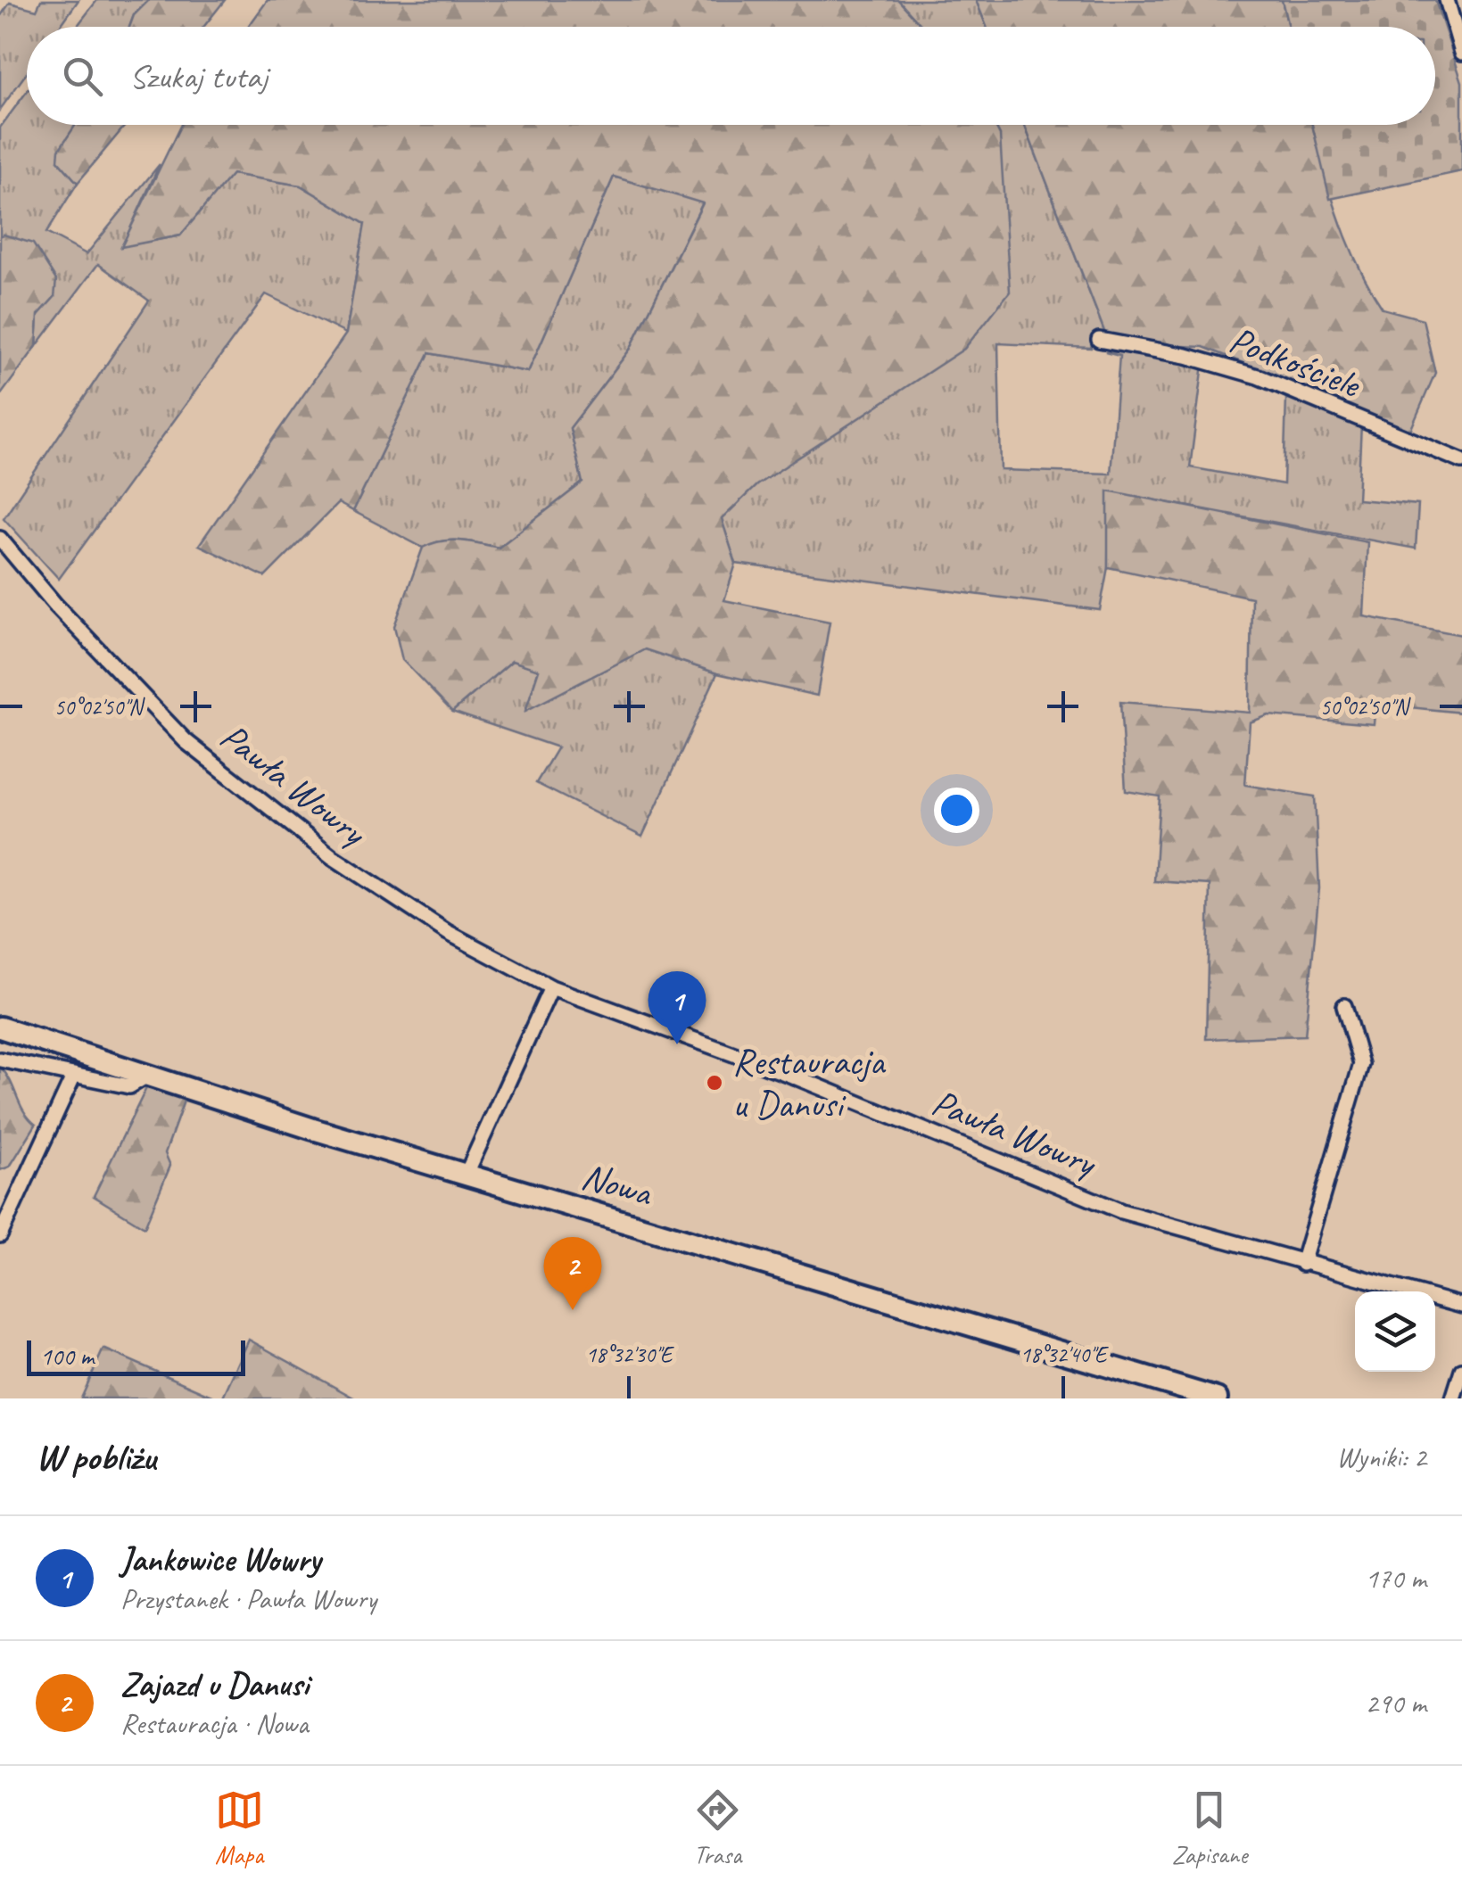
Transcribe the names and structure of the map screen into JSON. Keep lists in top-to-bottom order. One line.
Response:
{"streets":{"street":["Podkościele","Pawła Wowry","Nowa"]},"places":["Restauracja u Danusi"],"scale_bar":"100 m","page":{"search":"Szukaj tutaj","pins":["1","2"],"scale":"100 m","heading":["W pobliżu","Wyniki: 2"],"list":[{"mark":"1","name":"Jankowice Wowry","note":"Przystanek · Pawła Wowry","value":"170 m"},{"mark":"2","name":"Zajazd u Danusi","note":"Restauracja · Nowa","value":"290 m"}],"nav":["Mapa","Trasa","Zapisane"]},"coordinates":["50°02'50\"N","18°32'30\"E","18°32'40\"E"]}
